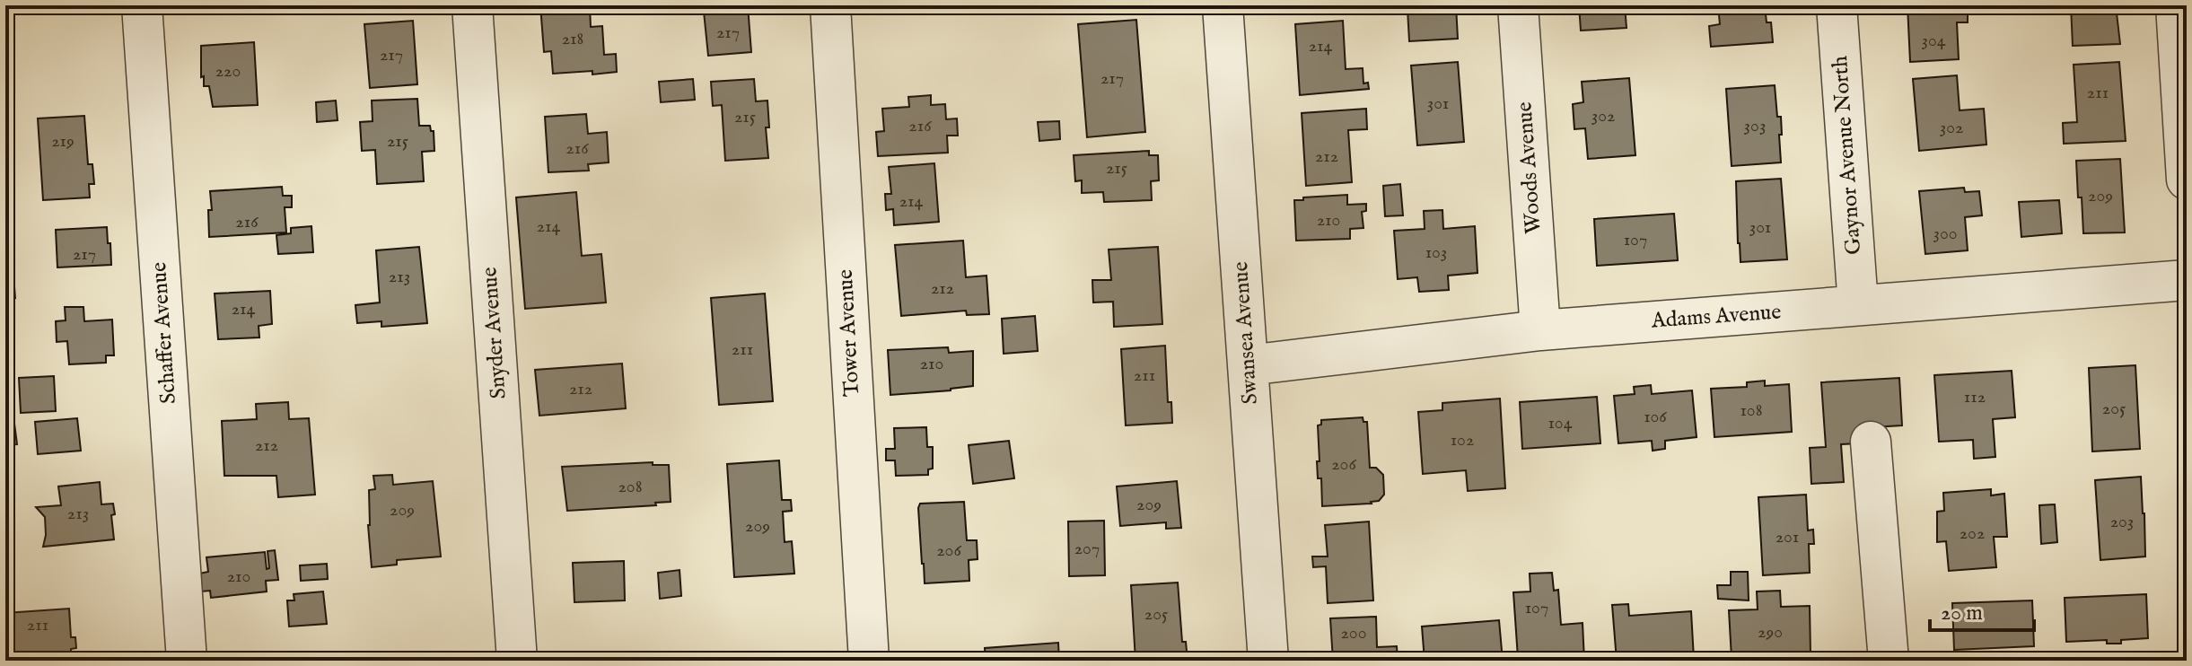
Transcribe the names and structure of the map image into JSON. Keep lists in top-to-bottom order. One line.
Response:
{"streets":{"street":["Gaynor Avenue North","Woods Avenue","Adams Avenue","Schaffer Avenue","Snyder Avenue","Tower Avenue","Swansea Avenue"]},"crossings":[["Gaynor Avenue North","Adams Avenue"],["Woods Avenue","Adams Avenue"],["Adams Avenue","Swansea Avenue"]],"house_numbers":["217","218","304","214","217","220","217","211","301","302","215","216","303","302","219","215","216","212","215","209","214","210","216","214","301","300","107","103","217","213","212","214","211","210","211","212","112","205","108","106","104","102","212","206","208","209","209","213","203","209","202","201","207","206","210","107","205","211","290","200"],"scale_bar":"20 m"}
